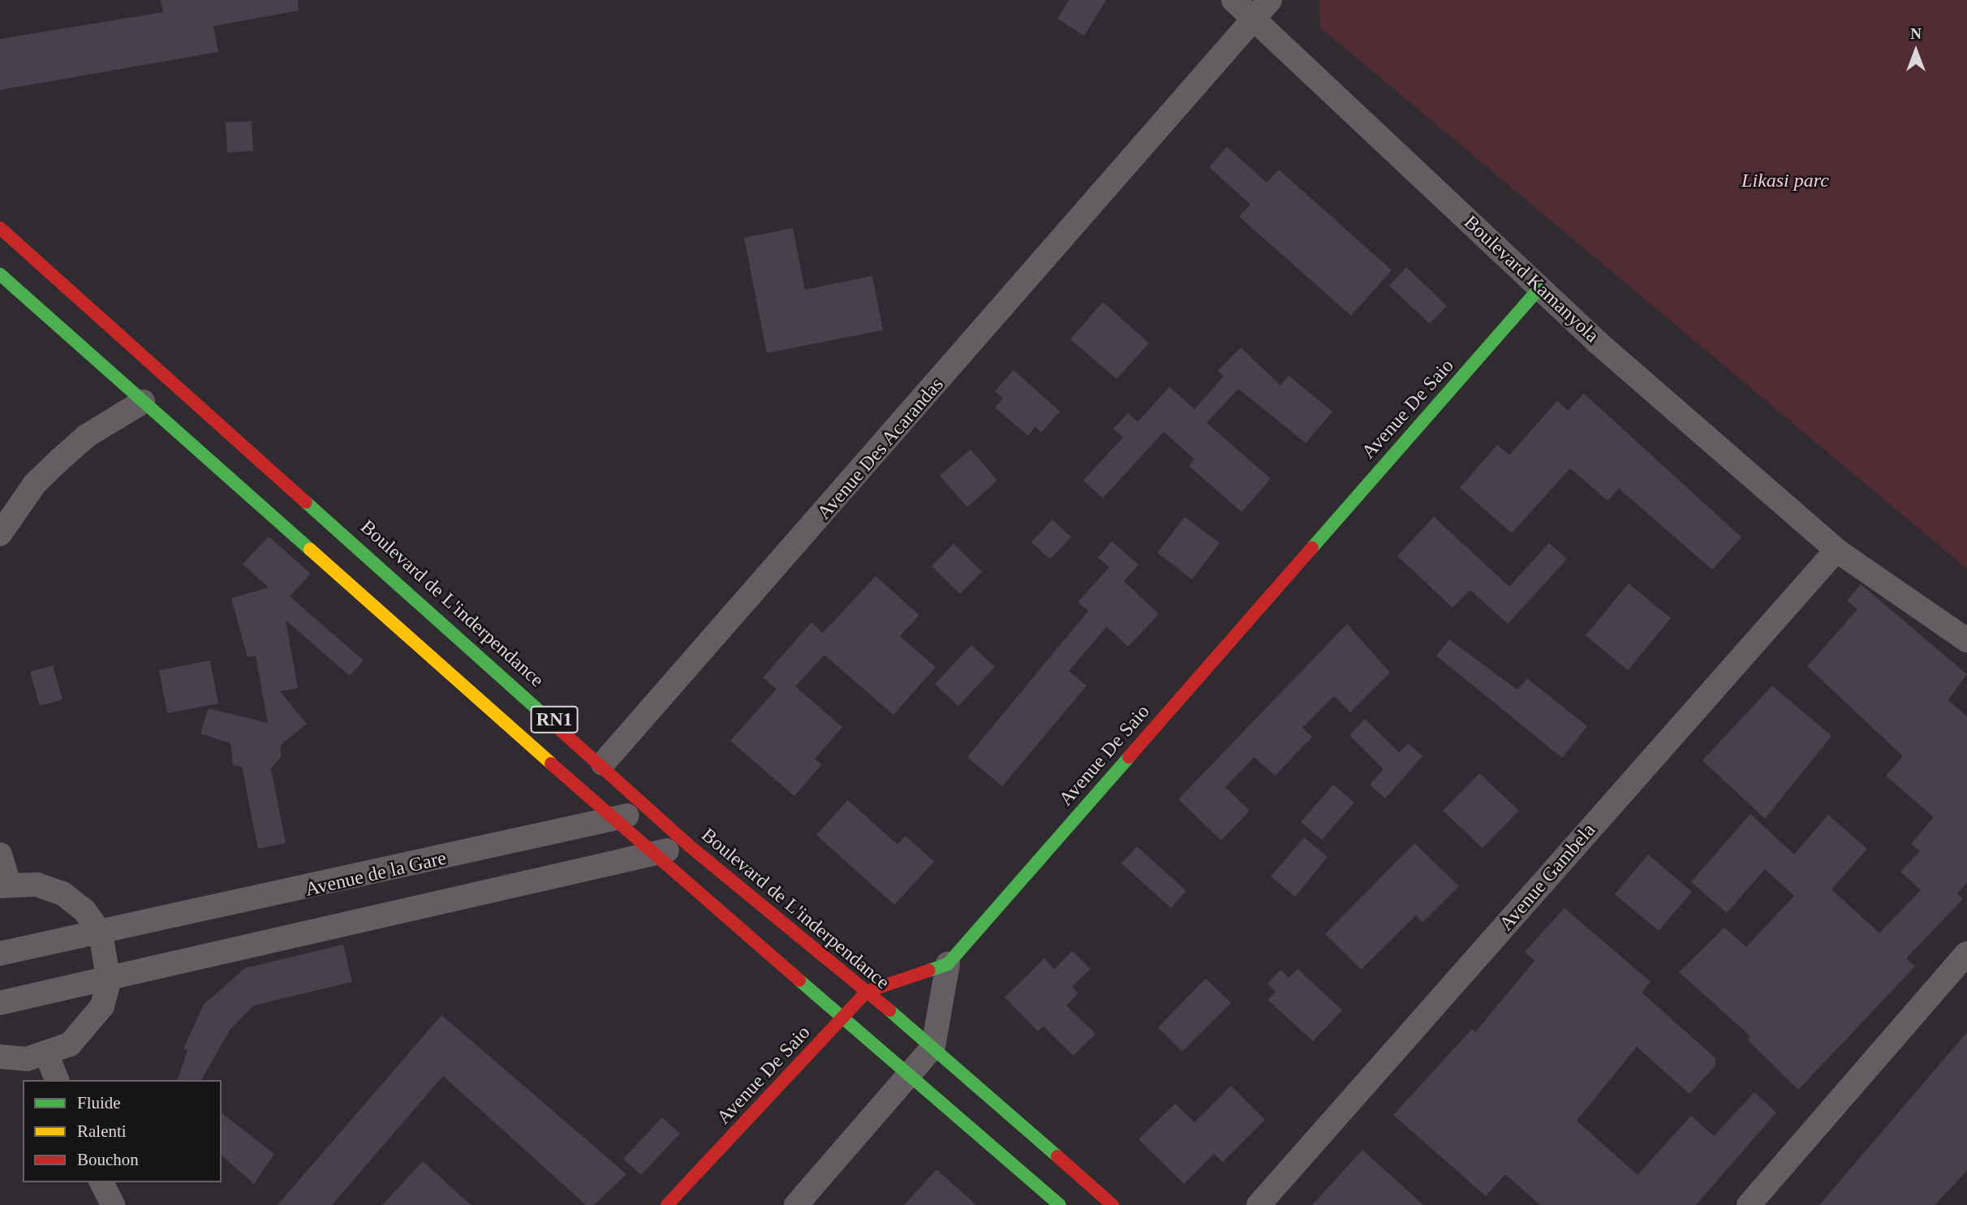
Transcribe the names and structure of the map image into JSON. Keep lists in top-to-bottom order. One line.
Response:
{"streets":{"main road":["Avenue De Saio","Boulevard de L'inderpendance","RN1"],"street":["Boulevard Kamanyola","Avenue Des Acarandas","Avenue de la Gare","Avenue Gambela"]},"crossings":[["Boulevard Kamanyola","Avenue De Saio"],["Boulevard Kamanyola","Avenue Des Acarandas"],["Boulevard Kamanyola","Avenue Gambela"],["Avenue De Saio","Boulevard de L'inderpendance"],["Avenue De Saio","RN1"],["Avenue Des Acarandas","Boulevard de L'inderpendance"],["Boulevard de L'inderpendance","Avenue de la Gare"],["RN1","Avenue de la Gare"]],"parks":["Likasi parc"],"legend":["Fluide","Ralenti","Bouchon"],"north":"top"}
